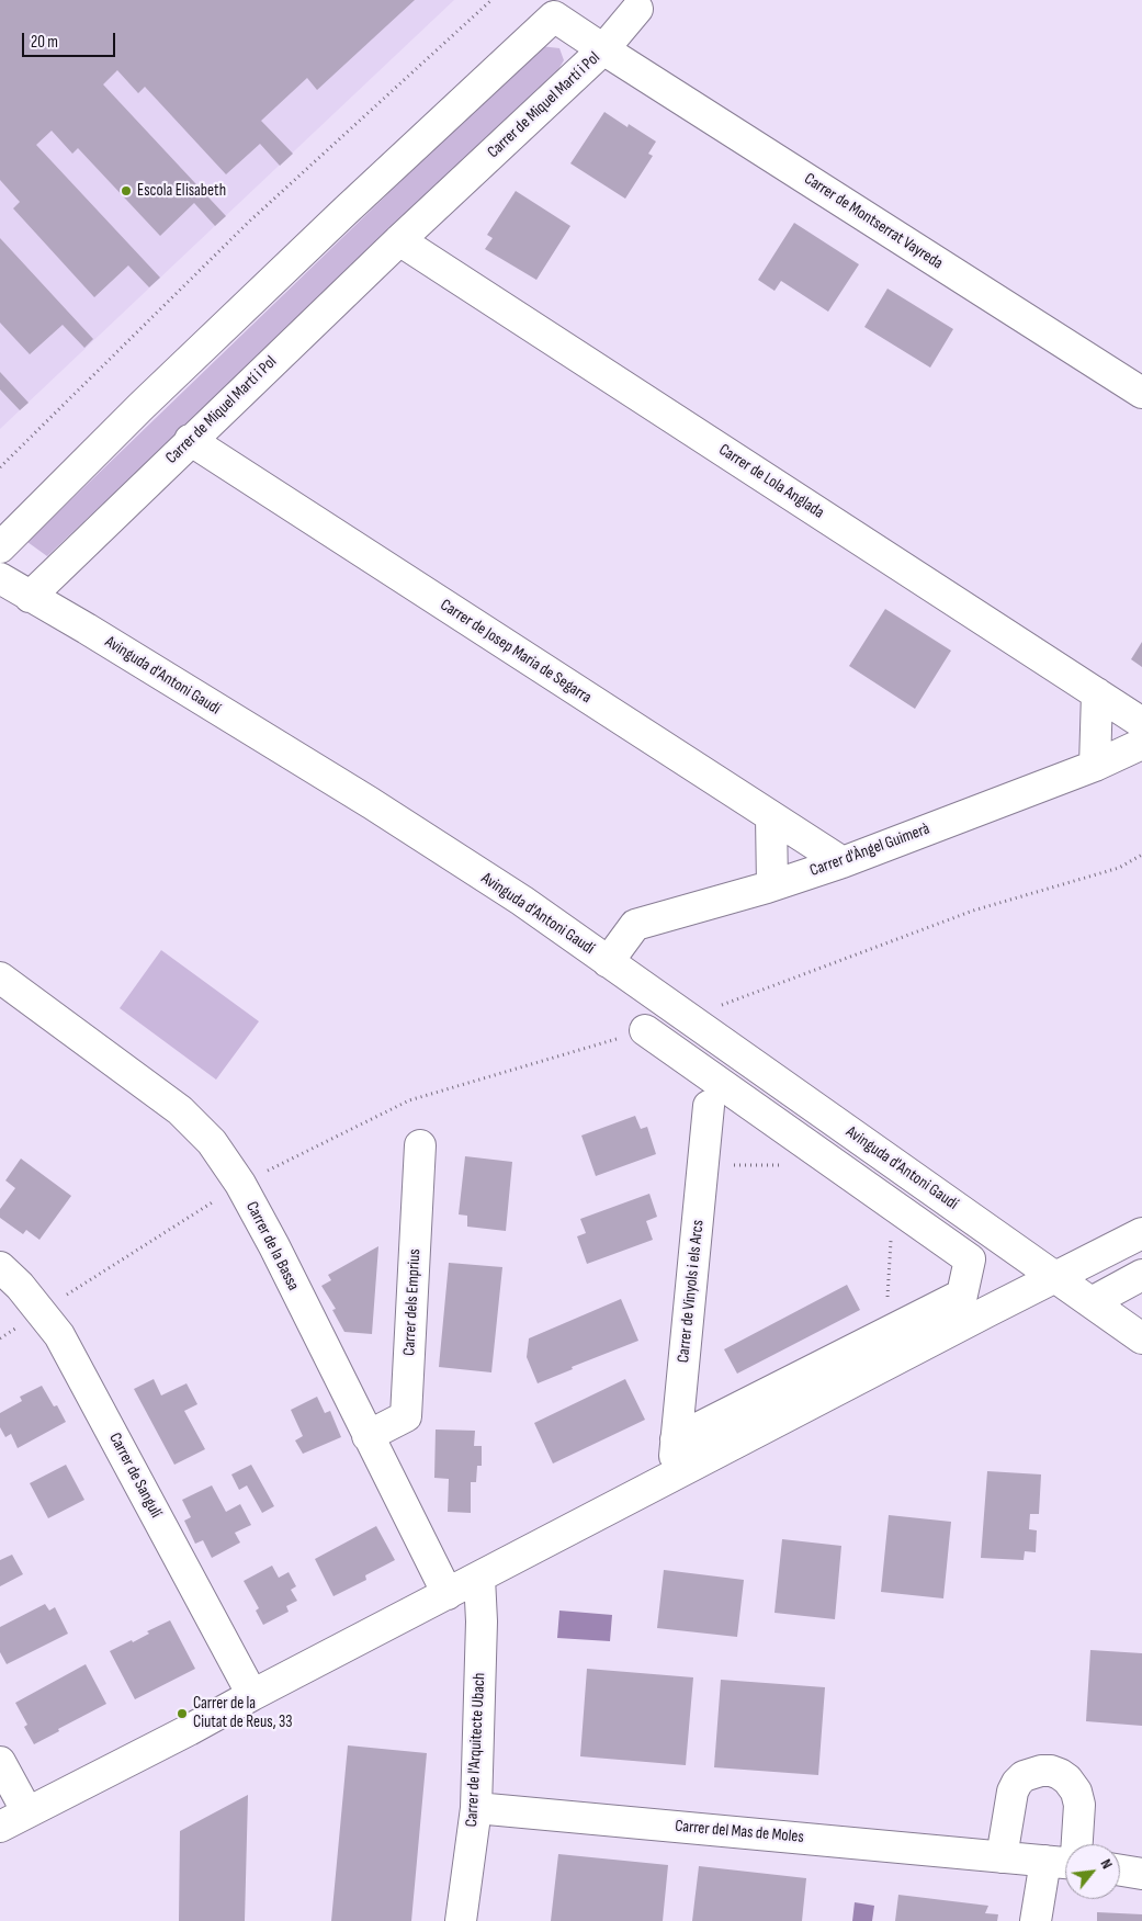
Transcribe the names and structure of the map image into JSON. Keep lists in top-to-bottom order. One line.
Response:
{"streets":{"street":["Carrer de Miquel Martí i Pol","Carrer de Montserrat Vayreda","Carrer de Lola Anglada","Carrer de Josep Maria de Segarra","Avinguda d'Antoni Gaudí","Carrer d'Àngel Guimerà","Carrer de la Bassa","Carrer de Vinyols i els Arcs","Carrer dels Emprius","Carrer de Sangulí","Carrer de l'Arquitecte Ubach","Carrer del Mas de Moles"]},"crossings":[["Carrer de Miquel Martí i Pol","Carrer de Montserrat Vayreda"],["Carrer de Miquel Martí i Pol","Carrer de Lola Anglada"],["Carrer de Miquel Martí i Pol","Carrer de Josep Maria de Segarra"],["Carrer de Miquel Martí i Pol","Avinguda d'Antoni Gaudí"],["Carrer de Josep Maria de Segarra","Carrer d'Àngel Guimerà"],["Avinguda d'Antoni Gaudí","Carrer d'Àngel Guimerà"],["Carrer de la Bassa","Carrer dels Emprius"],["Carrer de l'Arquitecte Ubach","Carrer del Mas de Moles"]],"places":["Escola Elisabeth","Carrer de la Ciutat de Reus, 33"],"scale_bar":"20 m","north":"top right"}
